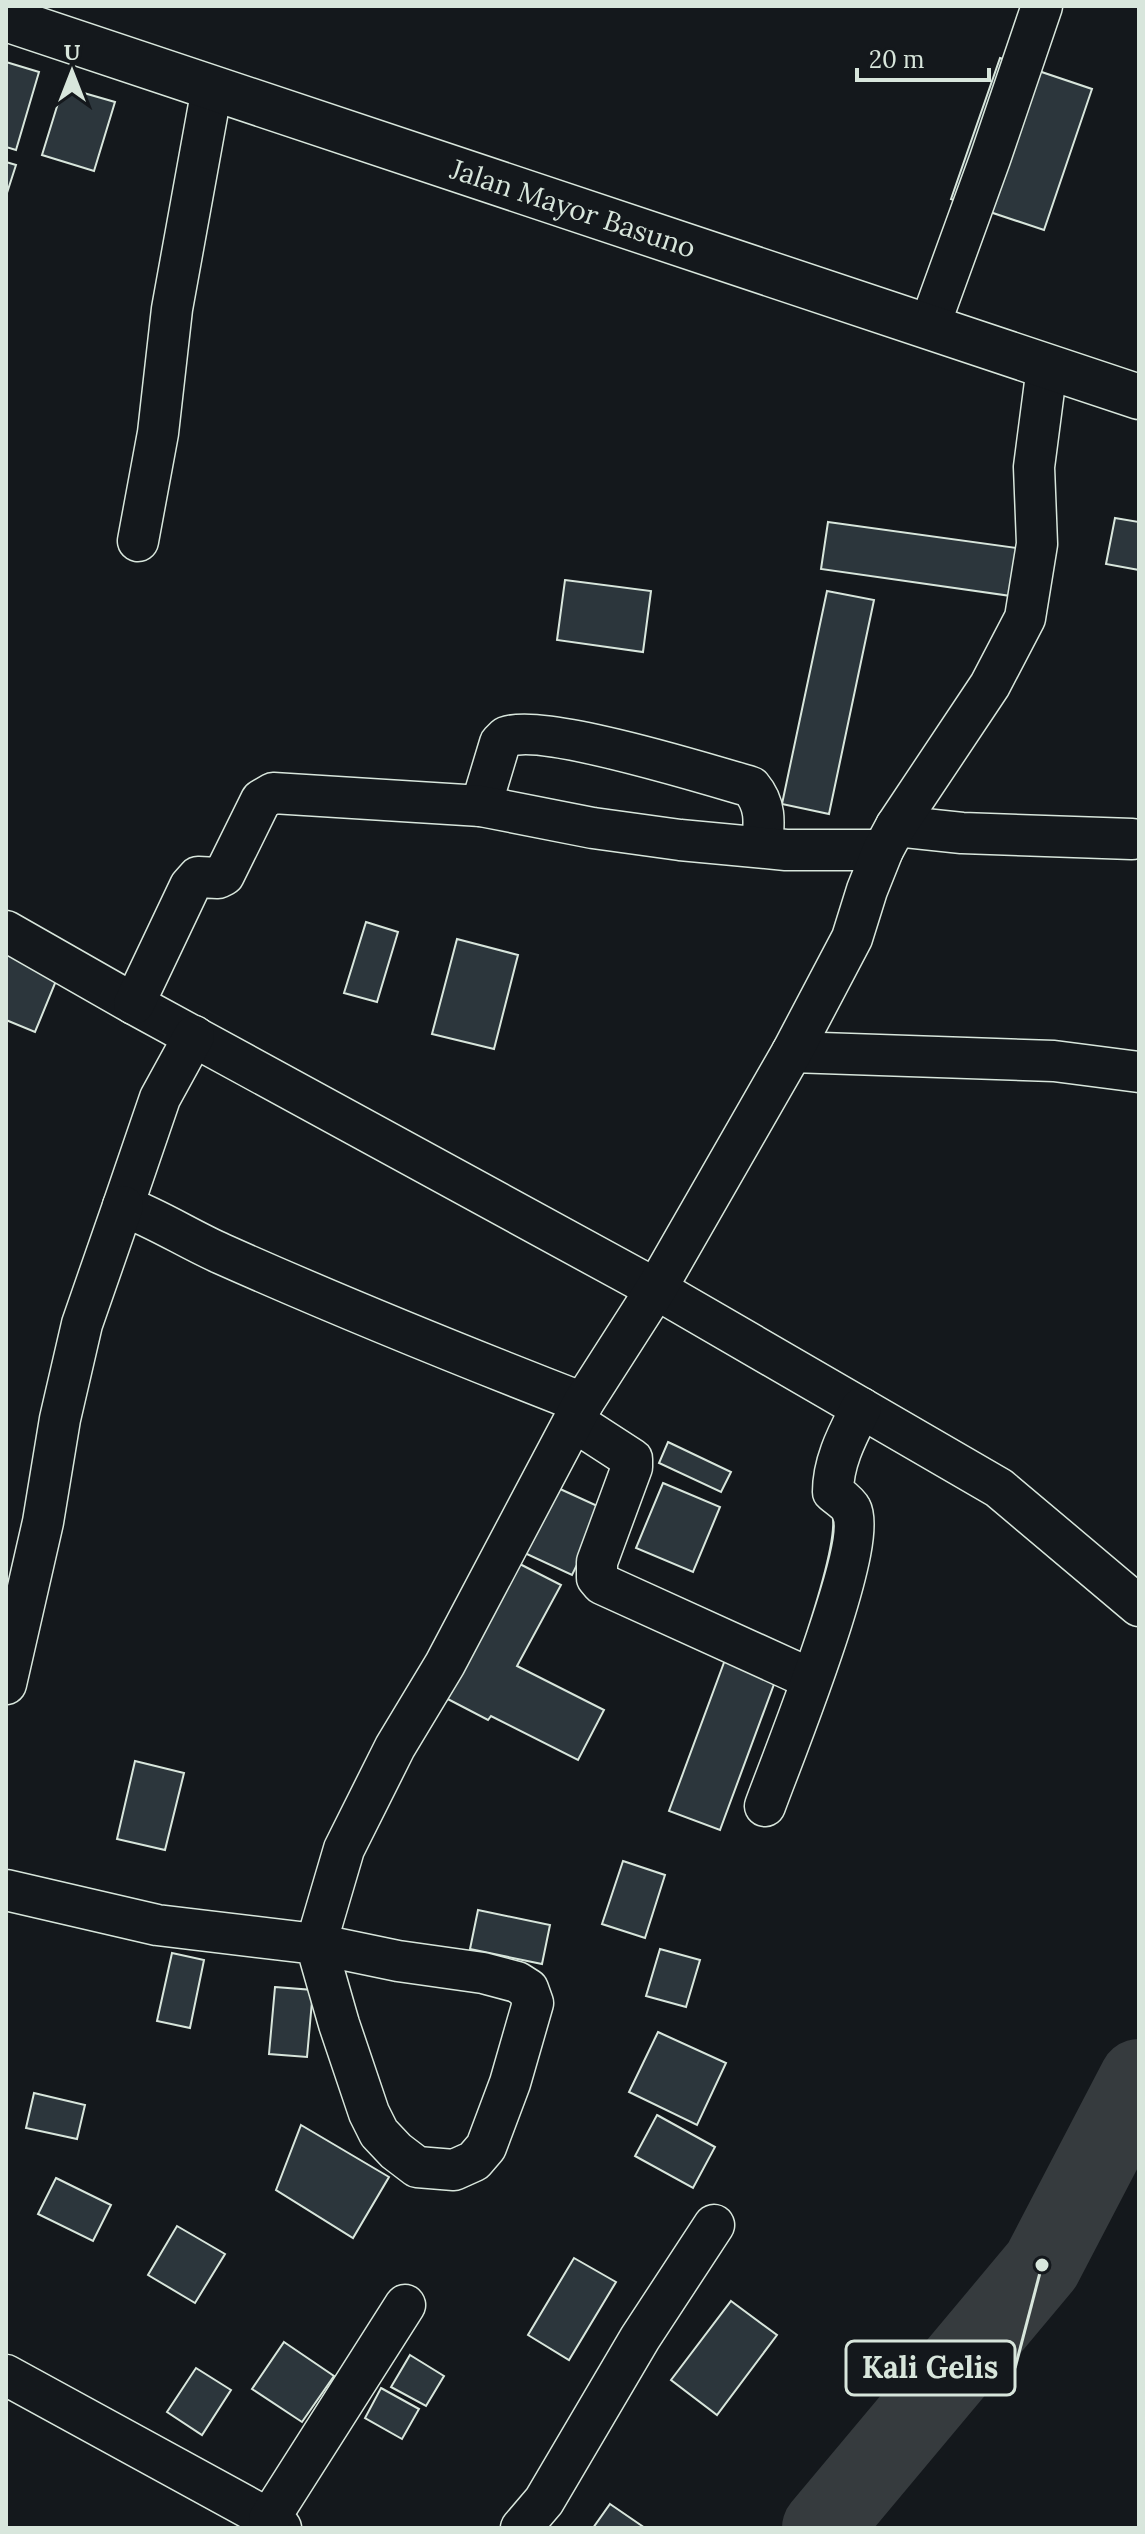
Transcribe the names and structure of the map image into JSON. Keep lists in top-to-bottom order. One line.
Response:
{"streets":{"main road":["Jalan Mayor Basuno"]},"places":["Kali Gelis"],"scale_bar":"20 m","north":"top"}
